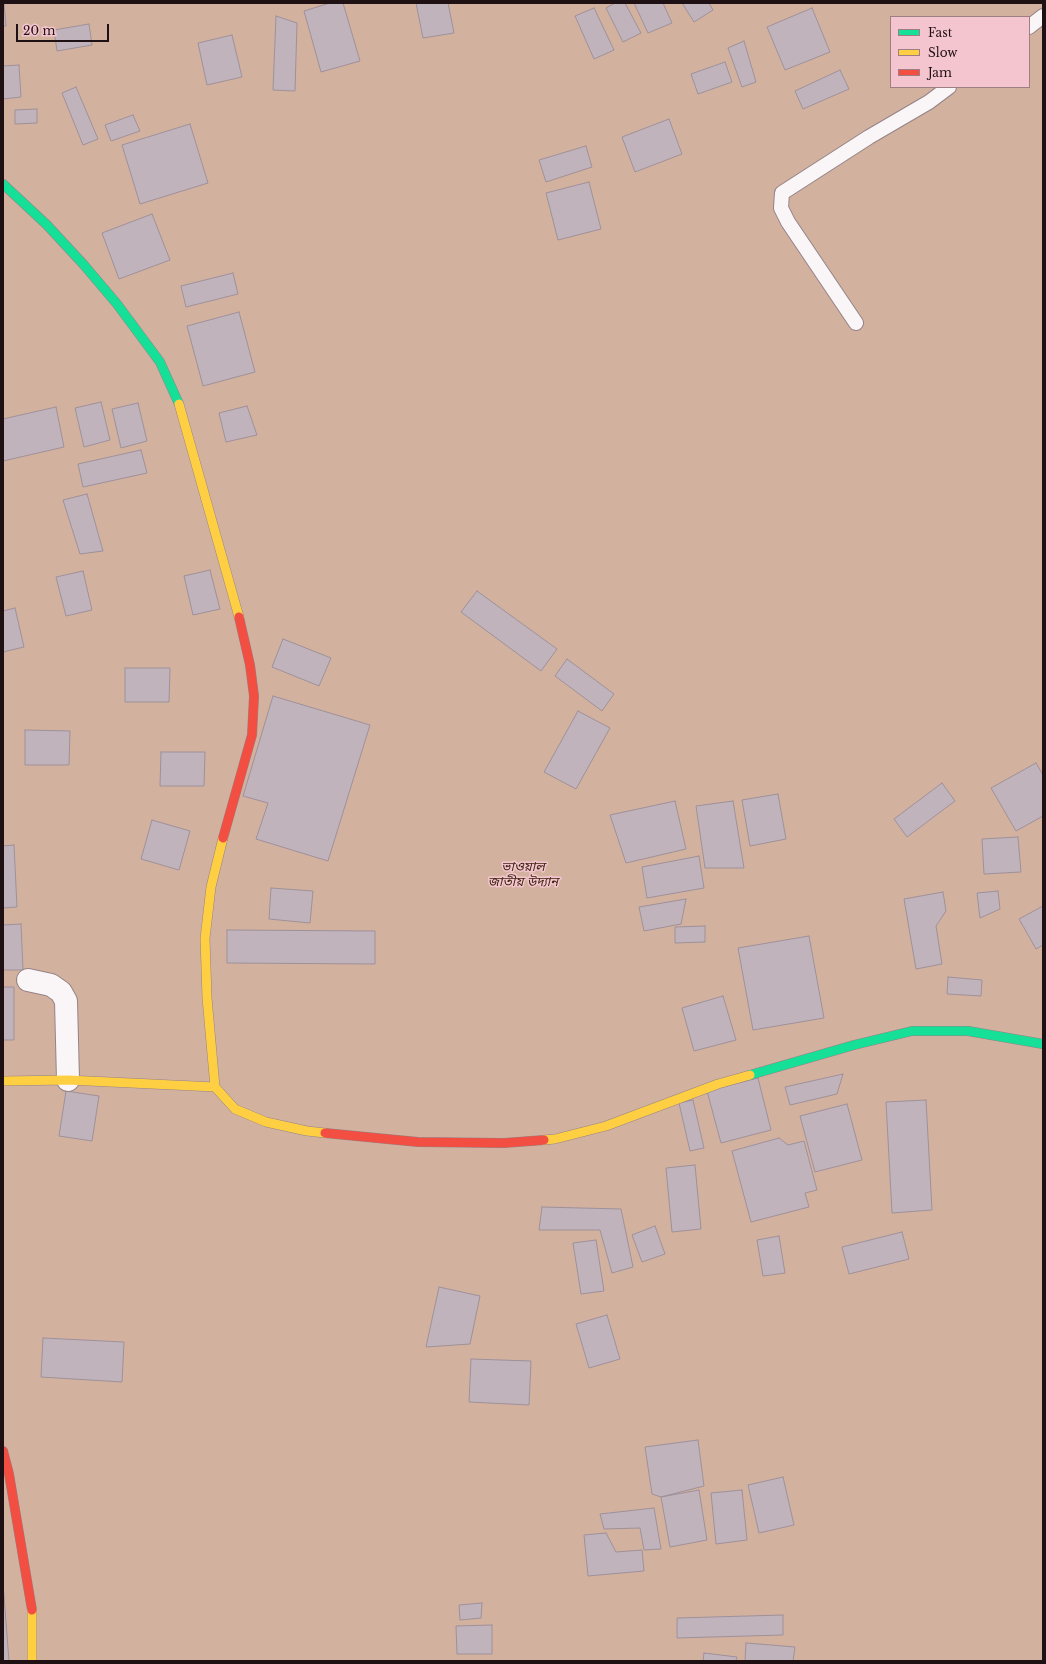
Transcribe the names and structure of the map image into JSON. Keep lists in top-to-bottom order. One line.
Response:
{"parks":["ভাওয়াল জাতীয় উদ্যান"],"legend":["Fast","Slow","Jam"],"scale_bar":"20 m"}
